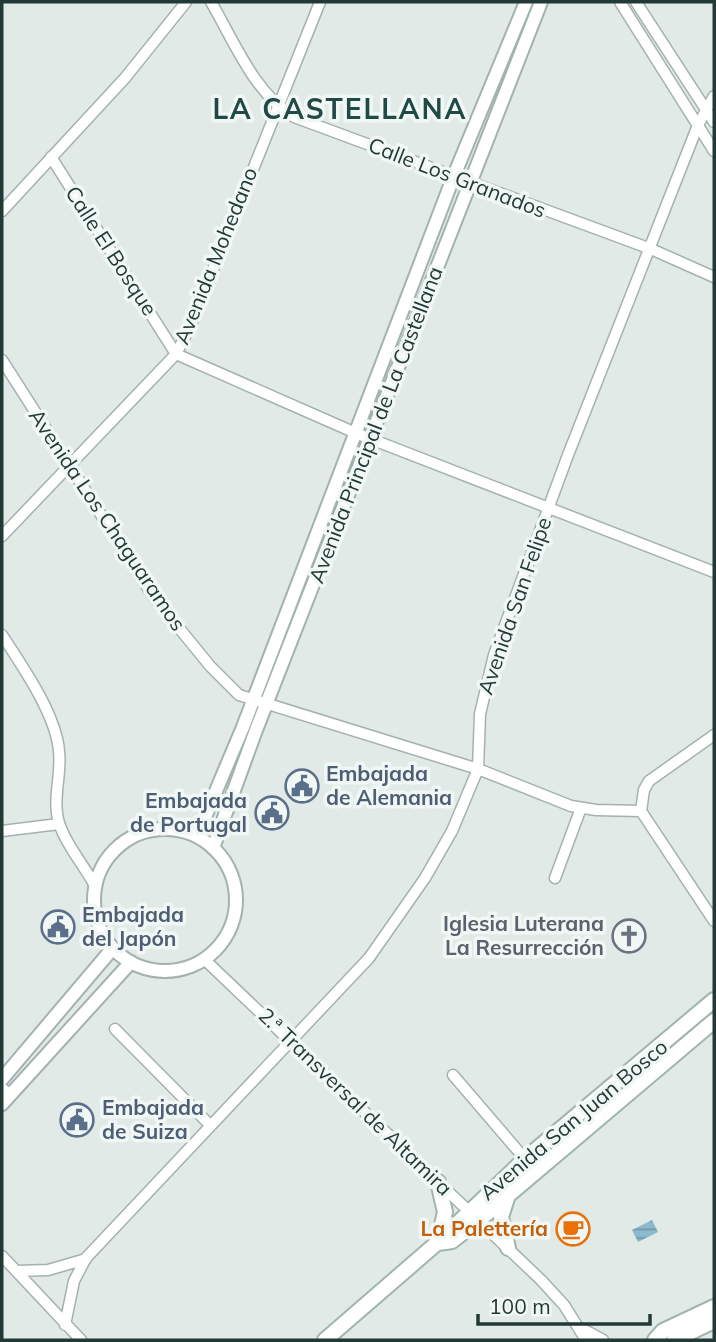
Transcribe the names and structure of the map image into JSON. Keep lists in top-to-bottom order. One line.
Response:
{"streets":{"main road":["Avenida San Juan Bosco"],"street":["Calle Los Granados","Calle El Bosque","Avenida Mohedano","Avenida Principal de La Castellana","Avenida Los Chaguaramos","Avenida San Felipe","2.ª Transversal de Altamira"]},"crossings":[["Calle Los Granados","Avenida Mohedano"],["Calle Los Granados","Avenida Principal de La Castellana"],["Calle Los Granados","Avenida San Felipe"],["Calle El Bosque","Avenida Mohedano"],["Avenida Mohedano","Avenida Los Chaguaramos"],["Avenida Principal de La Castellana","Avenida Los Chaguaramos"],["Avenida Principal de La Castellana","2.ª Transversal de Altamira"],["Avenida San Felipe","2.ª Transversal de Altamira"],["2.ª Transversal de Altamira","Avenida San Juan Bosco"]],"districts":["LA CASTELLANA"],"places":{"public building":["Embajada de Alemania","Embajada de Portugal","Embajada del Japón","Embajada de Suiza"],"church":["Iglesia Luterana La Resurrección"],"cafe":["La Palettería"]},"scale_bar":"100 m"}
